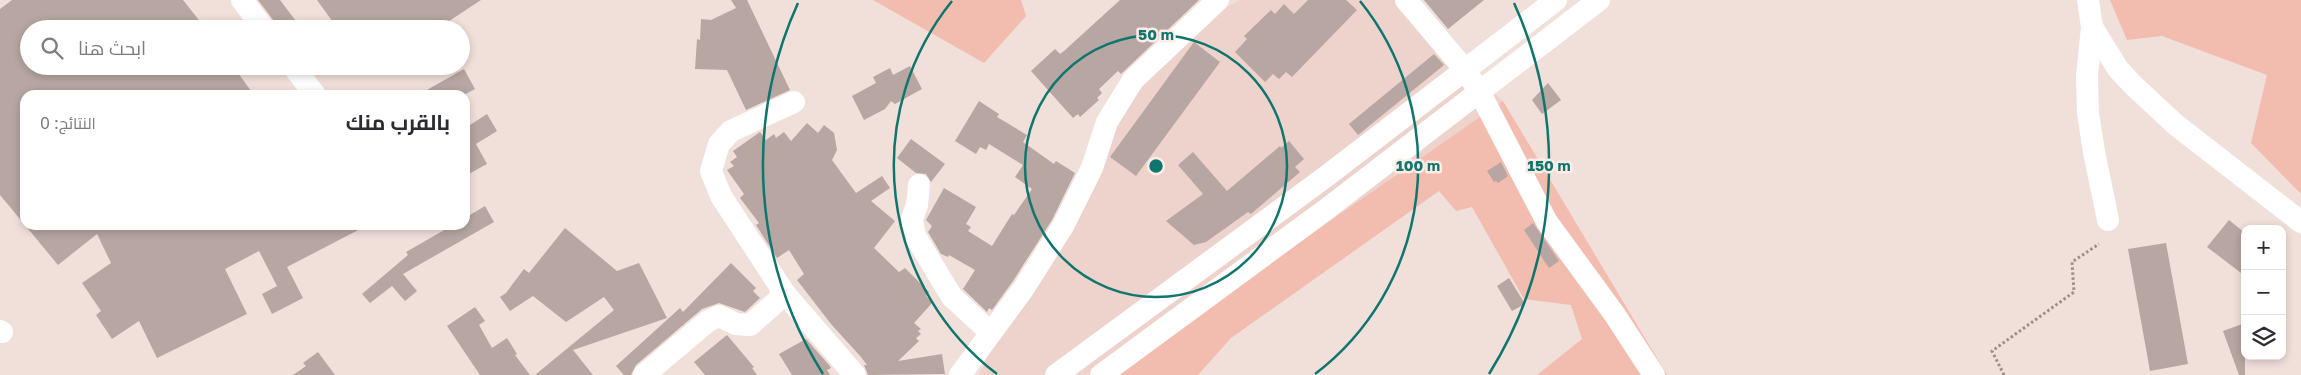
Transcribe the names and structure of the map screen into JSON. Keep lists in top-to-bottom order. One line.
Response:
{"page":{"search":"ابحث هنا","heading":["بالقرب منك","النتائج: 0"],"map_buttons":["+","−"]},"rings":["50 m","100 m","150 m"]}
